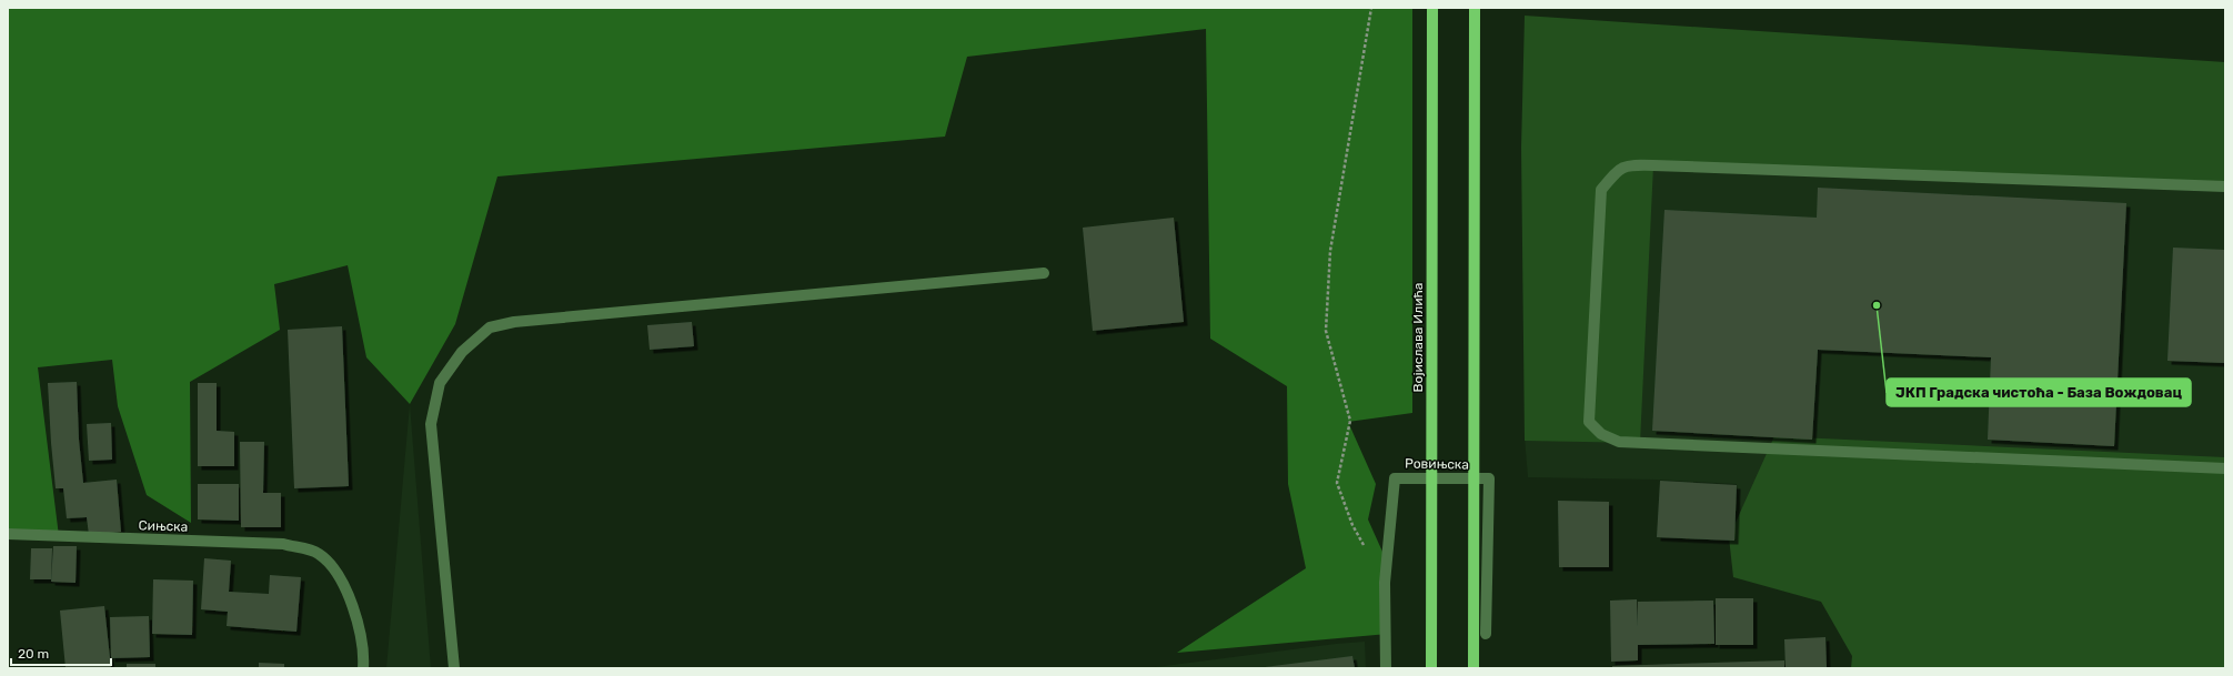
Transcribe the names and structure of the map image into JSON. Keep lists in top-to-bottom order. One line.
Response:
{"streets":{"main road":["Војислава Илића"],"street":["Ровињска","Сињска"]},"places":["ЈКП Градска чистоћа - База Вождовац"],"scale_bar":"20 m"}
